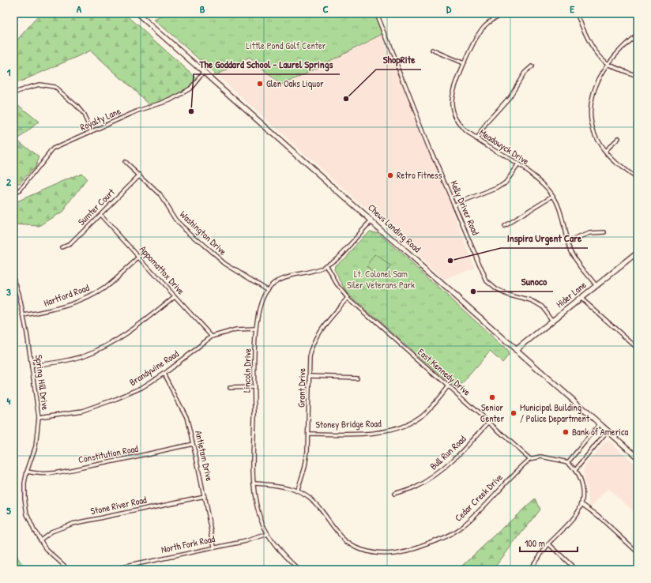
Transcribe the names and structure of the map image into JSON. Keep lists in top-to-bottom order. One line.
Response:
{"streets":{"main road":["Chews Landing Road","Hider Lane"],"street":["Royalty Lane","Meadowyck Drive","Sumter Court","Kelly Driver Road","Washington Drive","Appomattox Drive","Hartford Road","Brandywine Road","Lincoln Drive","East Kennedy Drive","Spring Hill Drive","Grant Drive","Stoney Bridge Road","Bull Run Road","Constitution Road","Antietam Drive","Cedar Creek Drive","Stone River Road","North Fork Road"]},"crossings":[["Royalty Lane","Chews Landing Road"],["Meadowyck Drive","Hider Lane"],["Sumter Court","Washington Drive"],["Sumter Court","Appomattox Drive"],["Kelly Driver Road","Hider Lane"],["Chews Landing Road","Hider Lane"],["Chews Landing Road","Lincoln Drive"],["Washington Drive","Lincoln Drive"],["Appomattox Drive","Hartford Road"],["Appomattox Drive","Brandywine Road"],["Hartford Road","Spring Hill Drive"],["Brandywine Road","Lincoln Drive"],["Brandywine Road","Spring Hill Drive"],["Brandywine Road","Antietam Drive"],["Lincoln Drive","East Kennedy Drive"],["Lincoln Drive","Cedar Creek Drive"],["Lincoln Drive","North Fork Road"],["East Kennedy Drive","Grant Drive"],["East Kennedy Drive","Stoney Bridge Road"],["East Kennedy Drive","Bull Run Road"],["East Kennedy Drive","Cedar Creek Drive"],["Spring Hill Drive","Constitution Road"],["Spring Hill Drive","Stone River Road"],["Grant Drive","Stoney Bridge Road"],["Grant Drive","Cedar Creek Drive"],["Constitution Road","Antietam Drive"],["Antietam Drive","Stone River Road"],["Antietam Drive","North Fork Road"]],"parks":["Little Pond Golf Center","Lt. Colonel Sam Siler Veterans Park"],"places":["Glen Oaks Liquor","ShopRite","The Goddard School - Laurel Springs","Retro Fitness","Inspira Urgent Care","Sunoco","Senior Center","Municipal Building / Police Department","Bank of America"],"scale_bar":"100 m","grid":{"columns":["A","B","C","D","E"],"rows":["1","2","3","4","5"]}}
